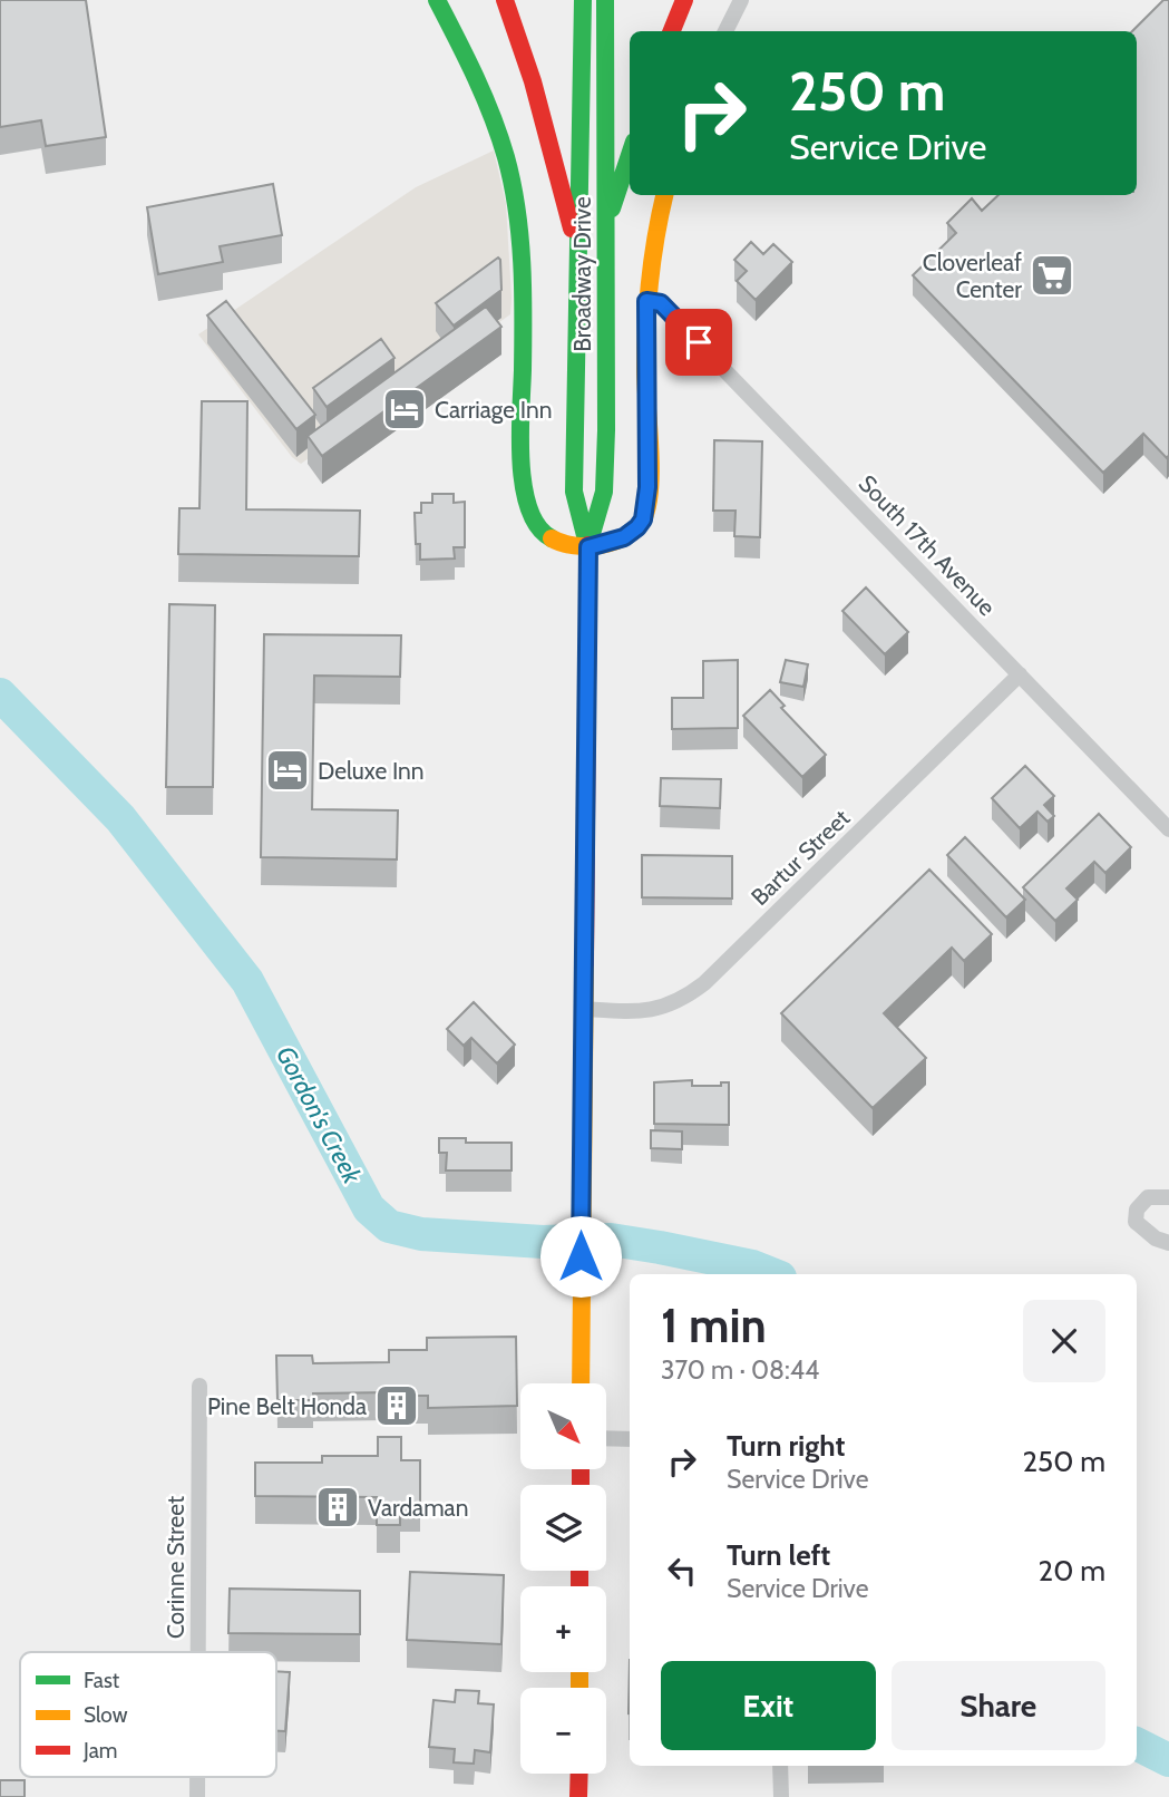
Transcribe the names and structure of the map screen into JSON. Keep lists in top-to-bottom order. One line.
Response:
{"streets":{"main road":["Broadway Drive"],"street":["South 17th Avenue","Bartur Street","Corinne Street"]},"crossings":[["Broadway Drive","Bartur Street"],["South 17th Avenue","Bartur Street"]],"water":["Gordon's Creek"],"places":{"supermarket":["Cloverleaf Center"],"hotel":["Carriage Inn","Deluxe Inn"],"building":["Pine Belt Honda","Vardaman"]},"legend":["Fast","Slow","Jam"],"north":"bottom right","page":{"turn":["250 m","Service Drive"],"heading":["1 min","370 m · 08:44"],"map_buttons":["+","−"],"list":[{"name":"Turn right","note":"Service Drive","value":"250 m"},{"name":"Turn left","note":"Service Drive","value":"20 m"}],"buttons":["Exit","Share"]}}
